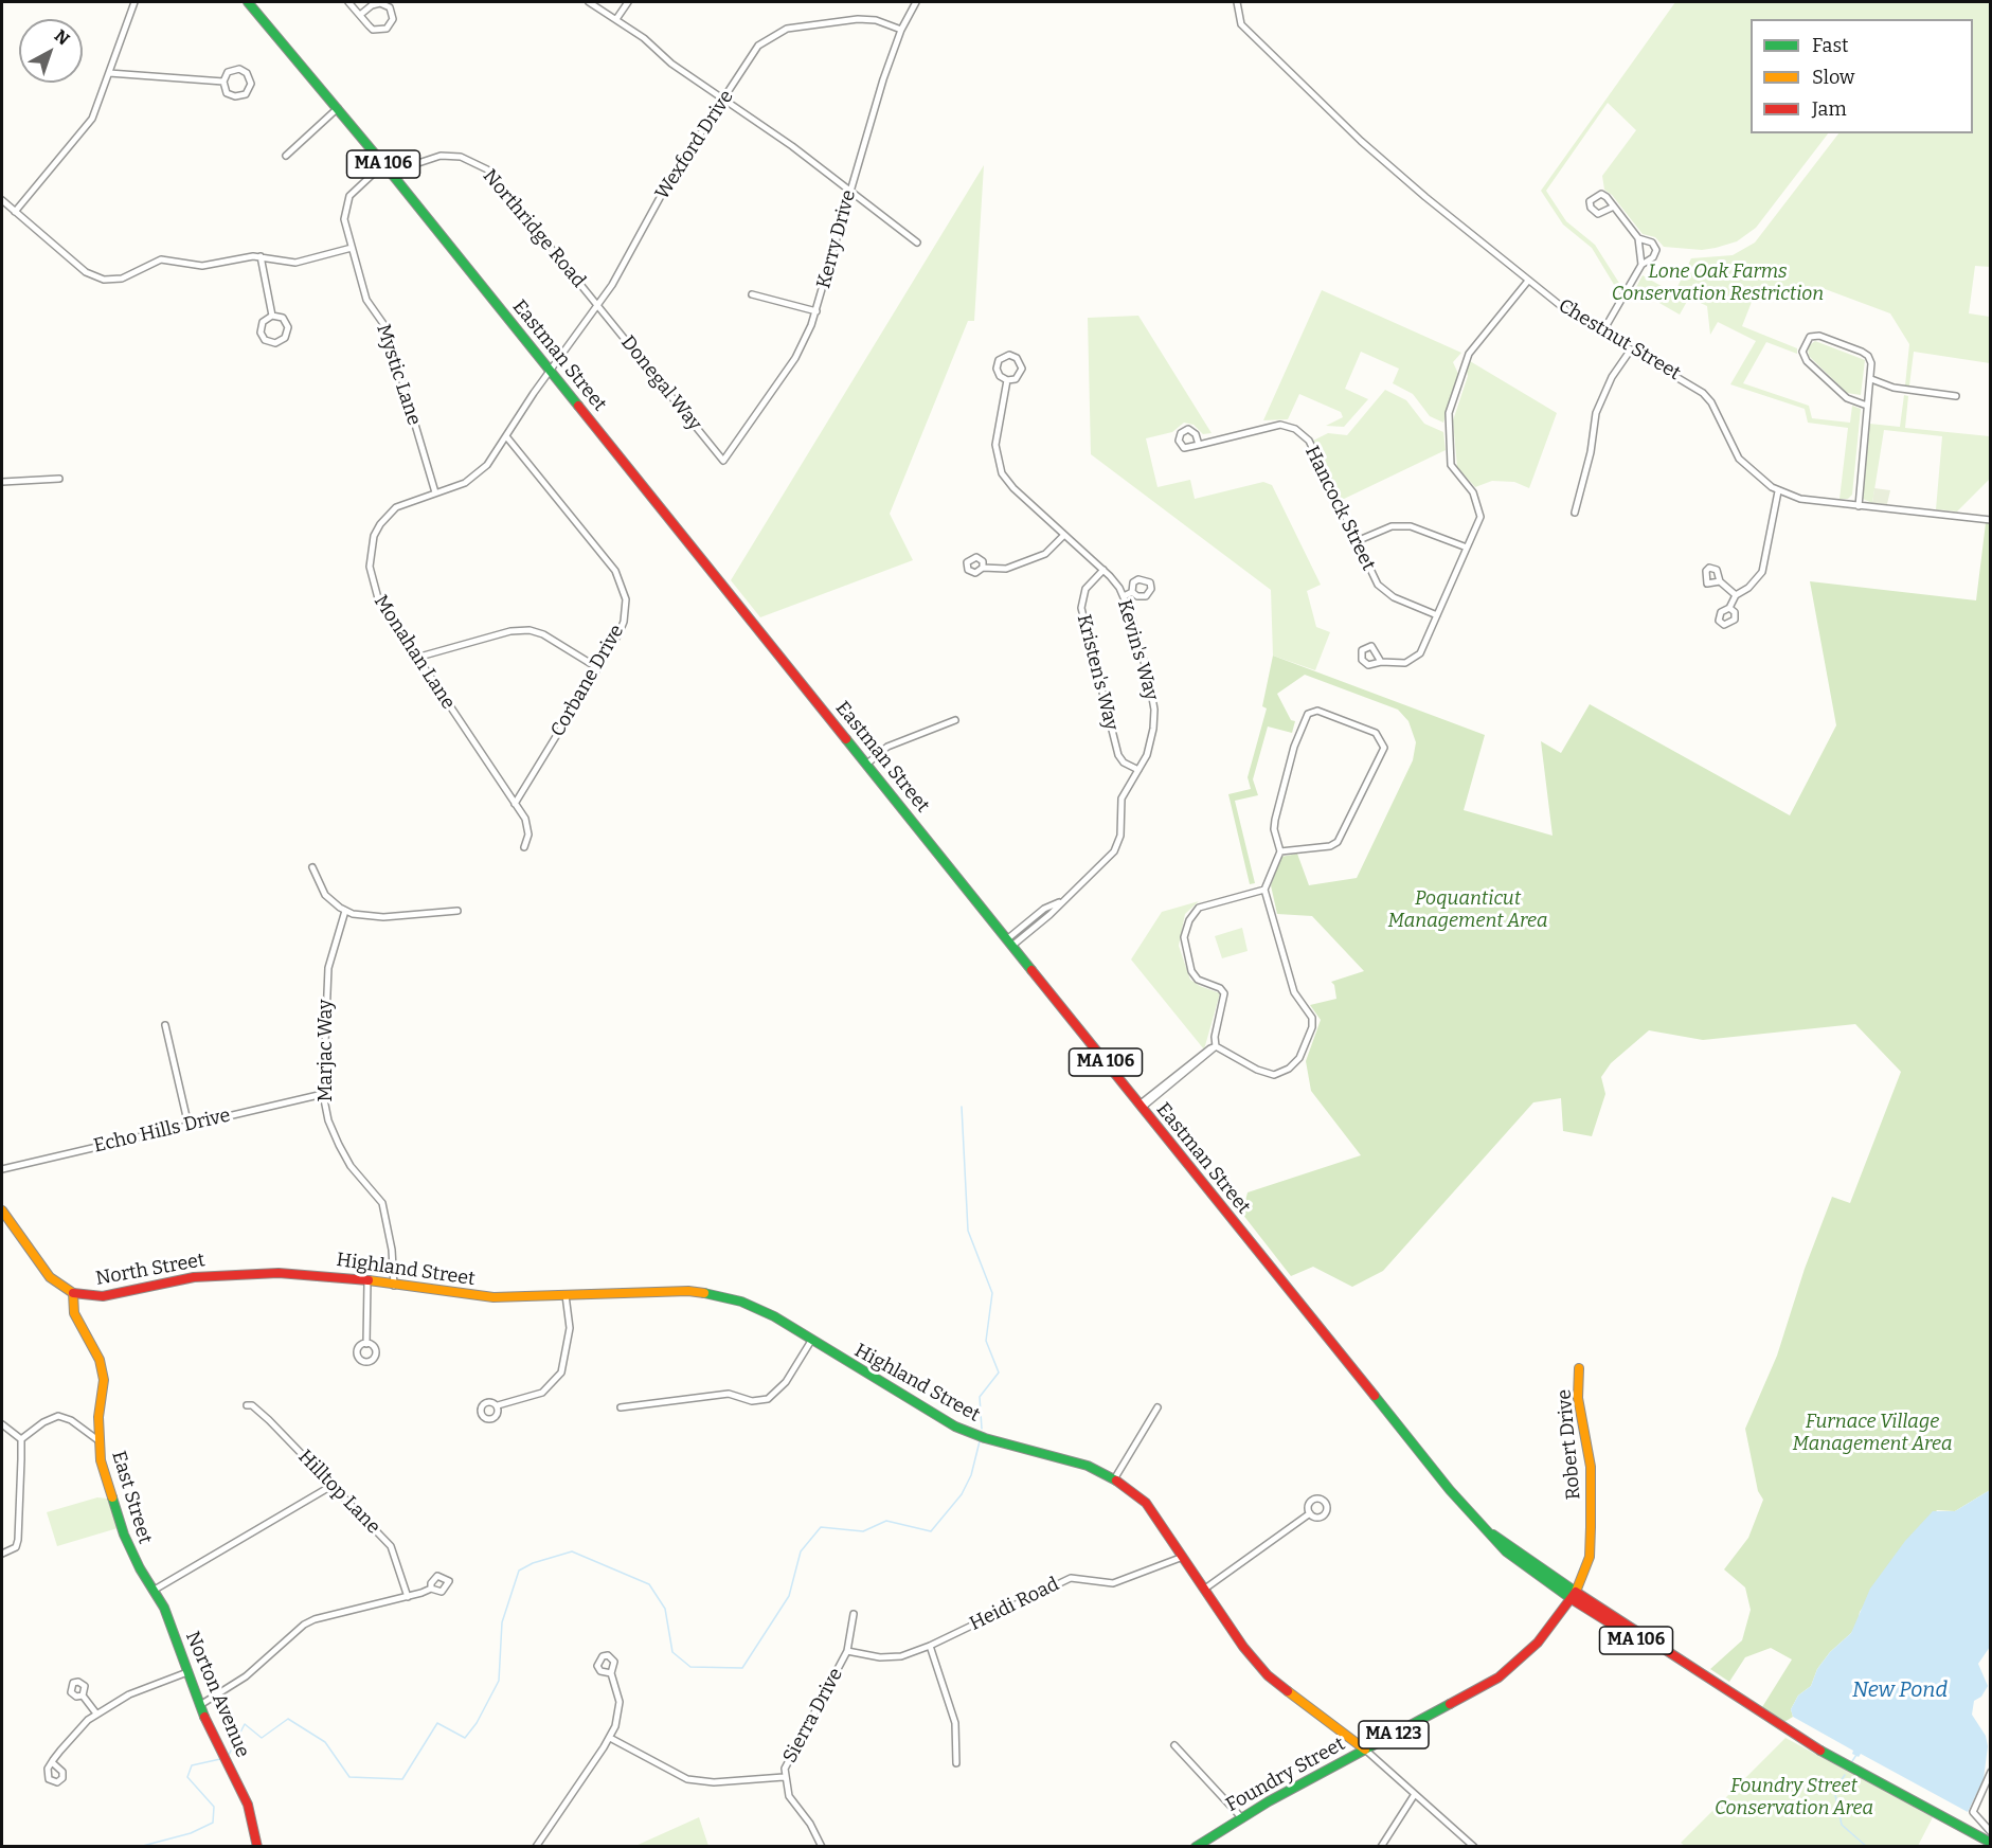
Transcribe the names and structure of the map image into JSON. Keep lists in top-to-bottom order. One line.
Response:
{"streets":{"main road":["MA 106","Eastman Street","North Street","Highland Street","Robert Drive","East Street","Norton Avenue","MA 123","Foundry Street"],"street":["Wexford Drive","Northridge Road","Kerry Drive","Chestnut Street","Mystic Lane","Donegal Way","Hancock Street","Kevin's Way","Monahan Lane","Kristen's Way","Corbane Drive","Marjac Way","Echo Hills Drive","Hilltop Lane","Heidi Road","Sierra Drive"]},"crossings":[["Wexford Drive","Northridge Road"],["Wexford Drive","Kerry Drive"],["Wexford Drive","Eastman Street"],["Wexford Drive","Donegal Way"],["Wexford Drive","Monahan Lane"],["MA 106","Eastman Street"],["MA 106","Robert Drive"],["MA 106","Foundry Street"],["Northridge Road","Eastman Street"],["Northridge Road","Donegal Way"],["Kerry Drive","Donegal Way"],["Eastman Street","Mystic Lane"],["Eastman Street","Kevin's Way"],["Eastman Street","Monahan Lane"],["Eastman Street","Robert Drive"],["Eastman Street","Foundry Street"],["Mystic Lane","Monahan Lane"],["Kevin's Way","Kristen's Way"],["Monahan Lane","Corbane Drive"],["Marjac Way","Echo Hills Drive"],["Marjac Way","Highland Street"],["North Street","Highland Street"],["North Street","East Street"],["Highland Street","Heidi Road"],["Highland Street","Foundry Street"],["Robert Drive","Foundry Street"],["East Street","Norton Avenue"],["Heidi Road","Sierra Drive"]],"water":["New Pond"],"parks":["Lone Oak Farms Conservation Restriction","Poquanticut Management Area","Furnace Village Management Area","Foundry Street Conservation Area"],"legend":["Fast","Slow","Jam"],"north":"top right"}
